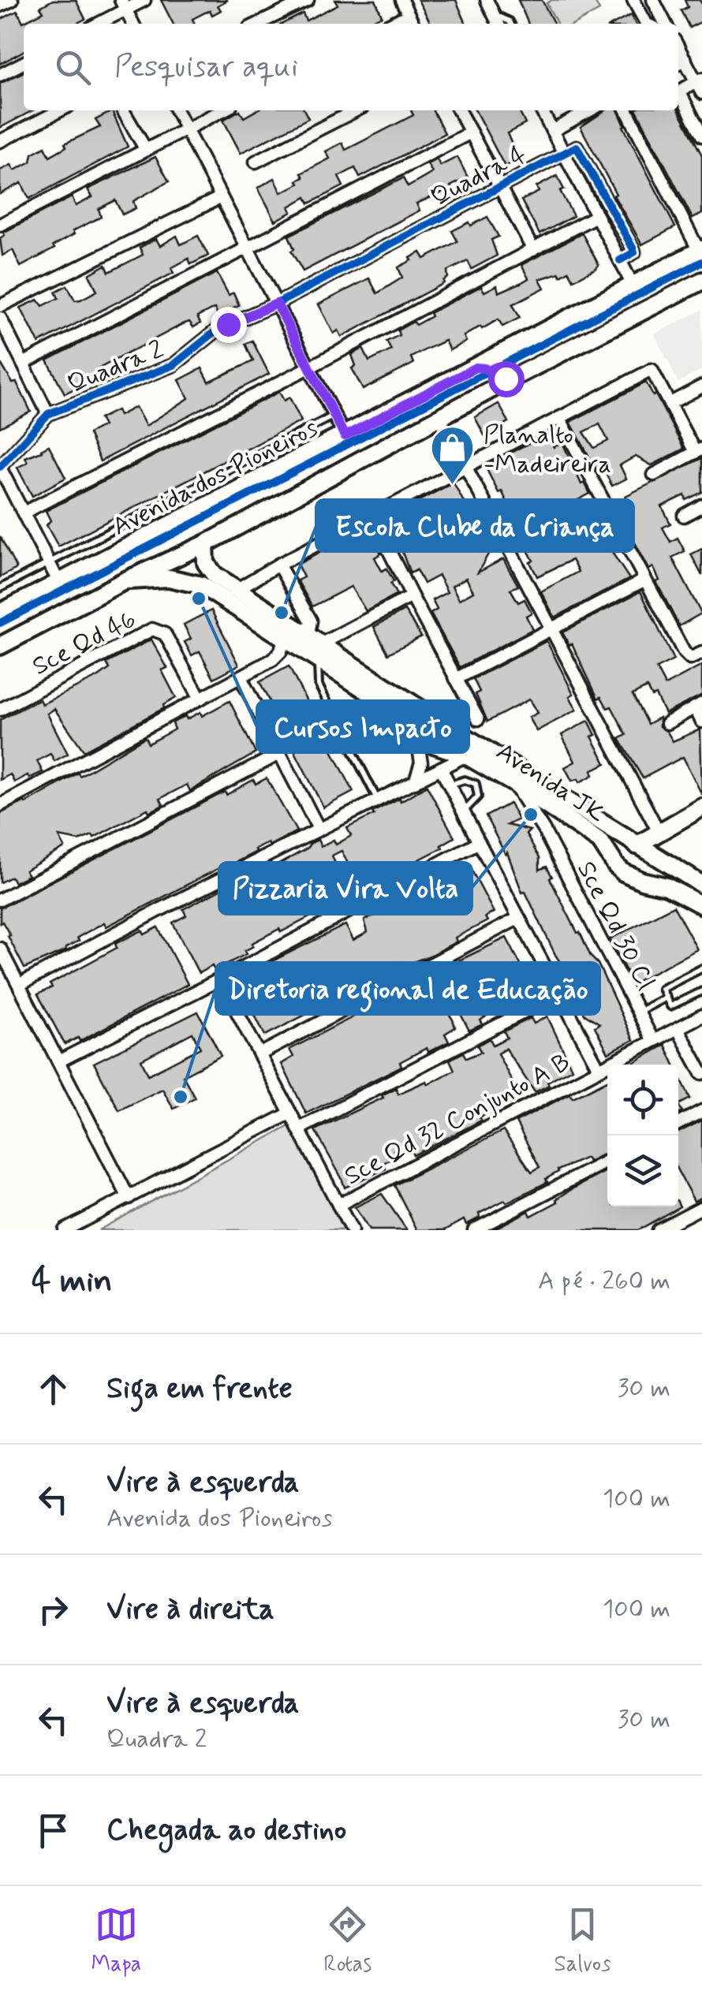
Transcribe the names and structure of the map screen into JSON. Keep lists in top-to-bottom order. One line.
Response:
{"streets":{"main road":["Avenida dos Pioneiros","Avenida JK"],"street":["Quadra 4","Quadra 2","Sce Qd 46","Sce Qd 30 Cl","Sce Qd 32 Conjunto A B"]},"crossings":[["Quadra 4","Quadra 2"],["Avenida dos Pioneiros","Avenida JK"],["Avenida JK","Sce Qd 30 Cl"],["Sce Qd 30 Cl","Sce Qd 32 Conjunto A B"]],"places":{"shop":["Planalto -Madeireira"],"other":["Cursos Impacto","Escola Clube da Criança","Pizzaria Vira Volta","Diretoria regional de Educação"]},"page":{"search":"Pesquisar aqui","heading":["4 min","A pé · 260 m"],"list":[["Siga em frente","30 m"],["Vire à esquerda","Avenida dos Pioneiros","100 m"],["Vire à direita","100 m"],["Vire à esquerda","Quadra 2","30 m"],"Chegada ao destino"],"nav":["Mapa","Rotas","Salvos"]}}
